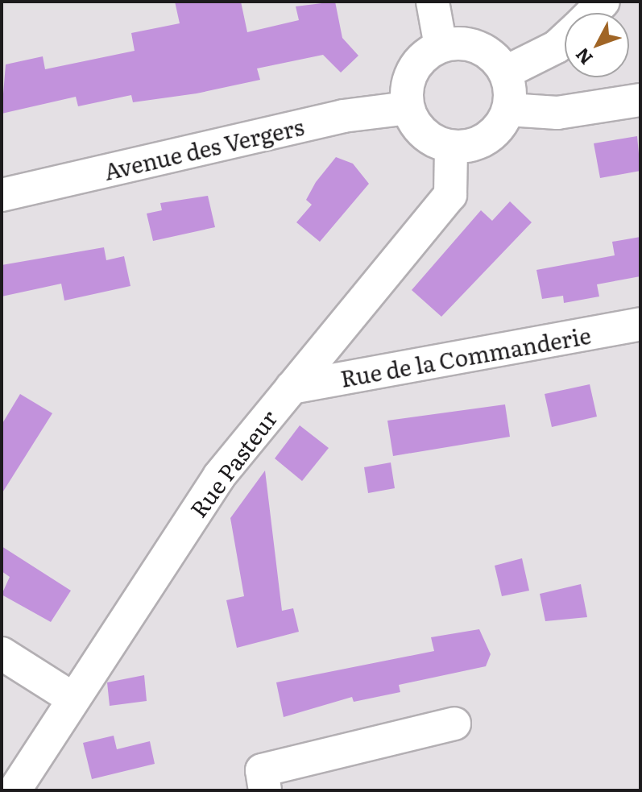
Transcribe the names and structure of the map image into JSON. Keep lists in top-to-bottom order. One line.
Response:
{"streets":{"street":["Avenue des Vergers","Rue de la Commanderie","Rue Pasteur"]},"crossings":[["Avenue des Vergers","Rue Pasteur"],["Rue de la Commanderie","Rue Pasteur"]],"north":"bottom left"}
